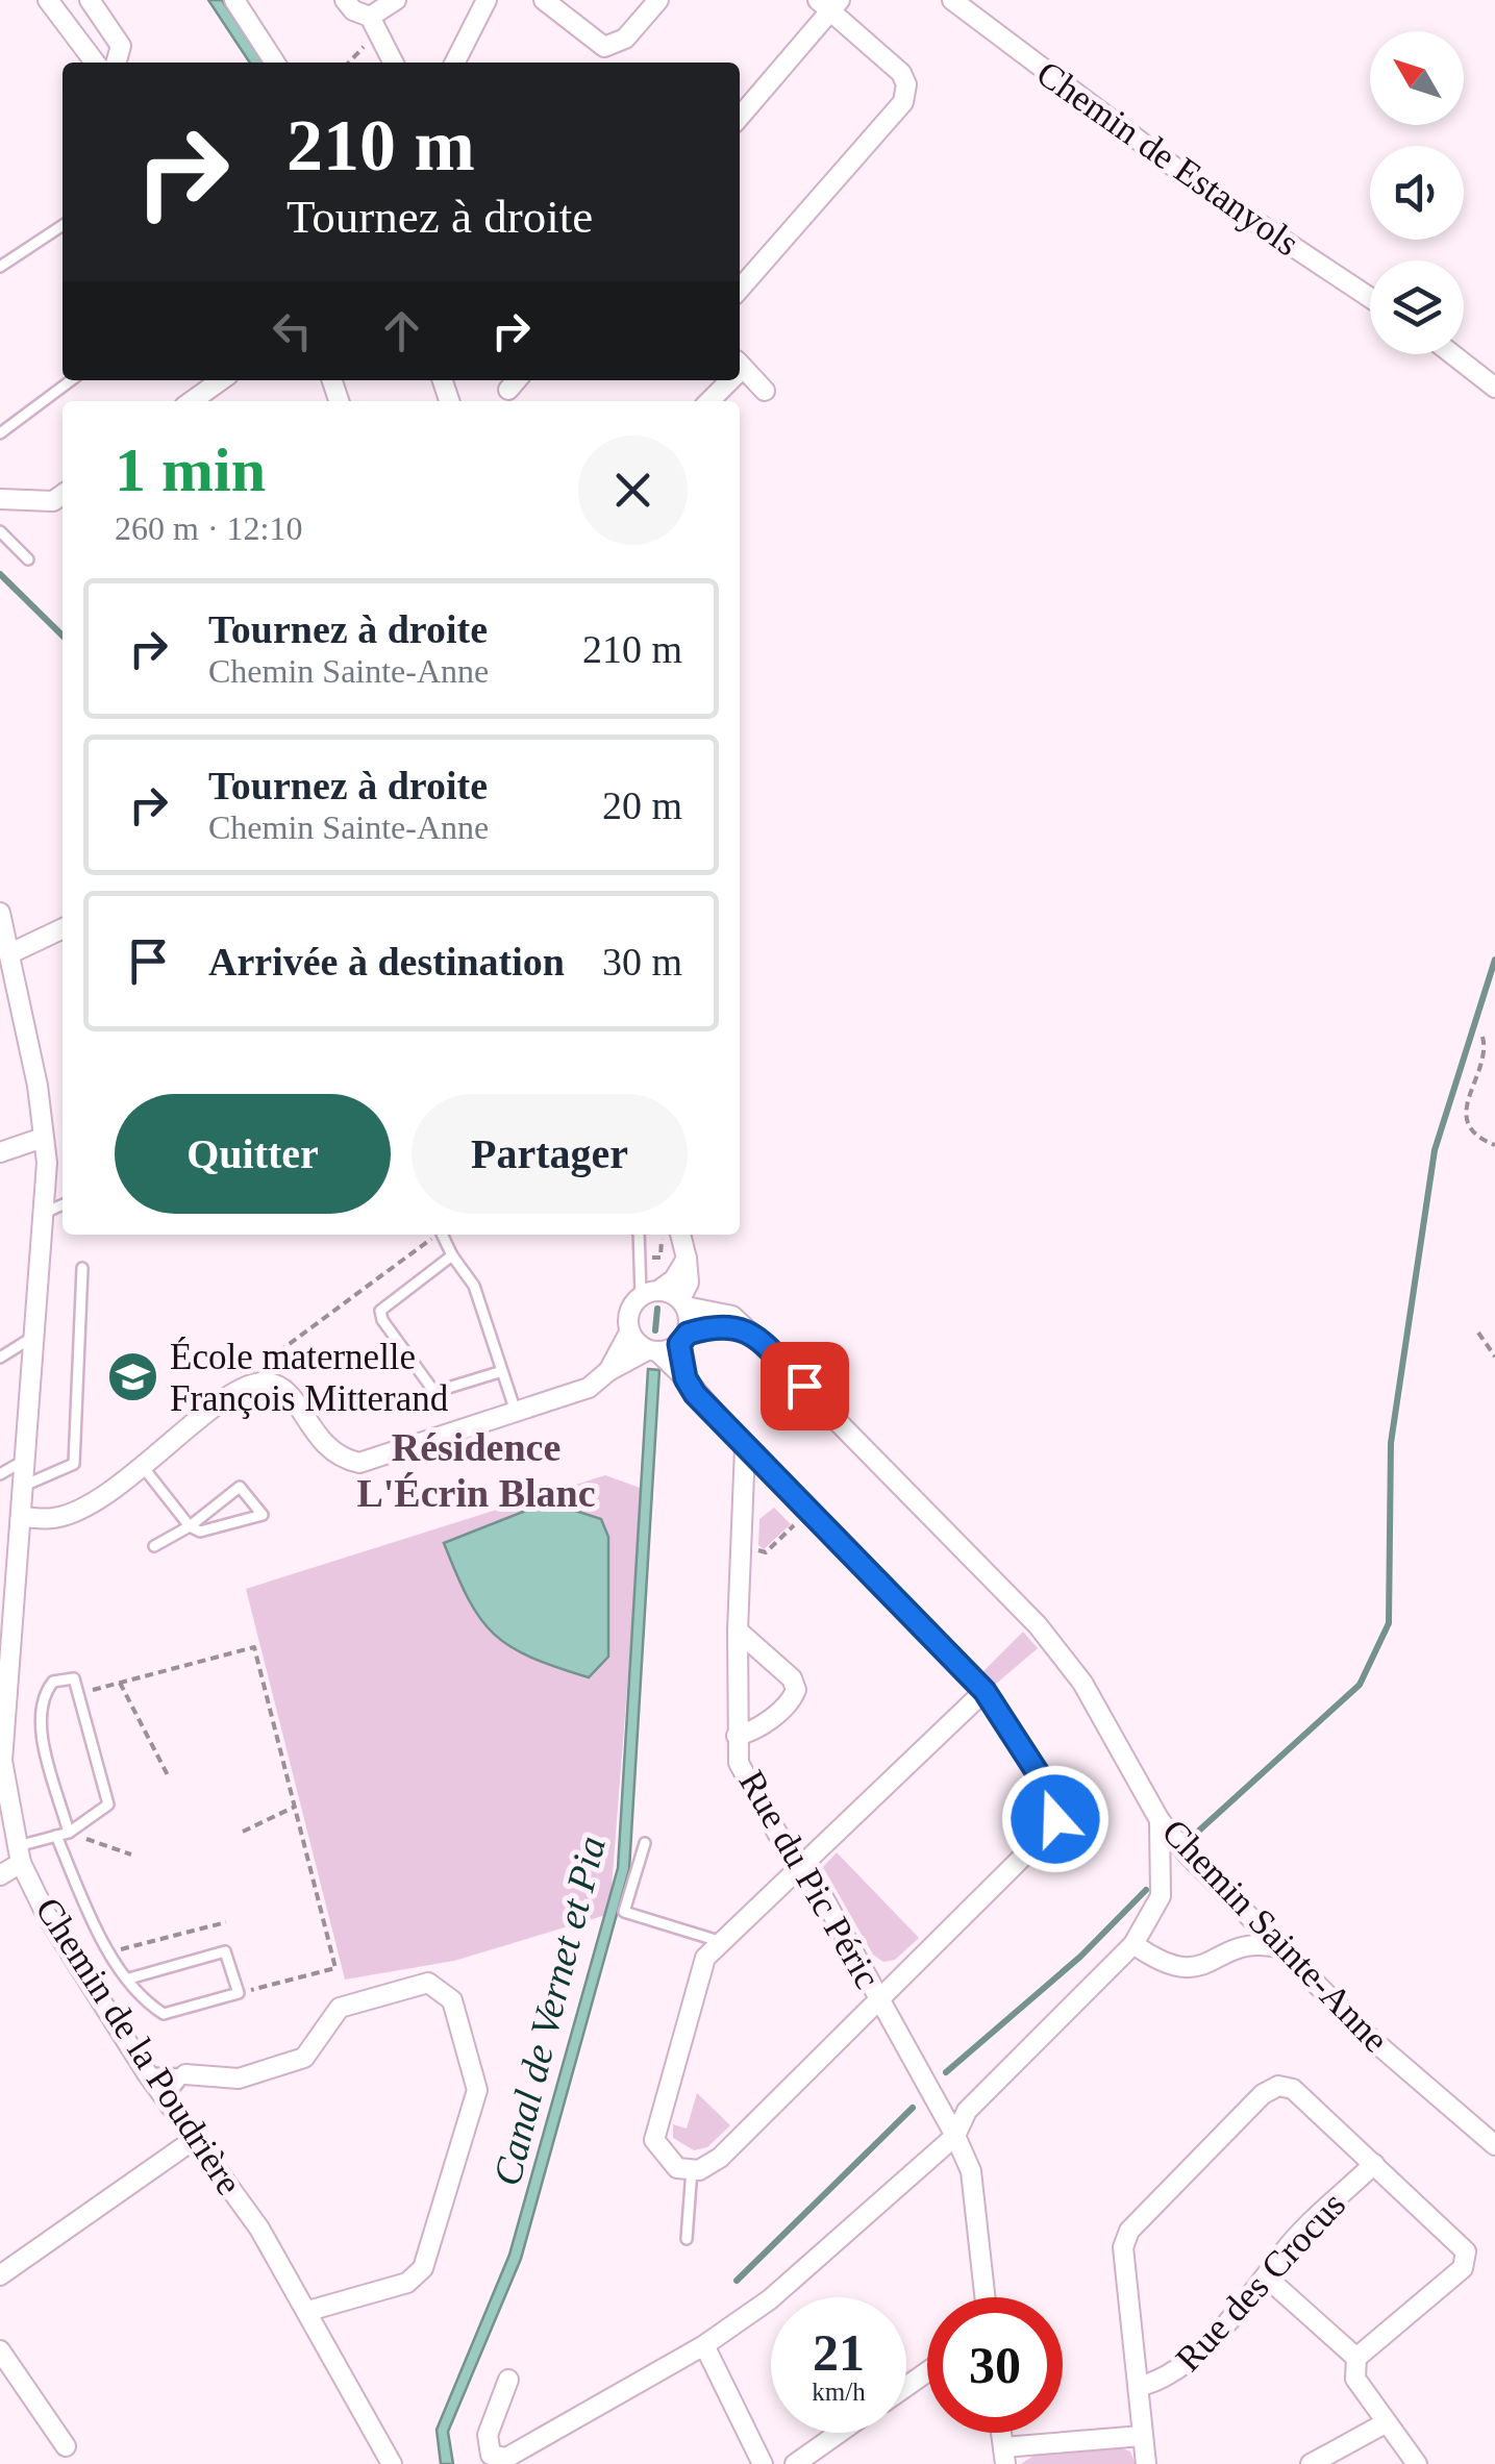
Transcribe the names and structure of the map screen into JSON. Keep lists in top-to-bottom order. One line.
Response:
{"streets":{"street":["Chemin de Estanyols","Rue du Pic Péric","Chemin Sainte-Anne","Chemin de la Poudrière","Rue des Crocus"]},"districts":["Résidence L'Écrin Blanc"],"water":["Canal de Vernet et Pia"],"places":{"school or university":["École maternelle François Mitterand"]},"north":"top left","page":{"turn":["210 m","Tournez à droite"],"heading":["1 min","260 m · 12:10"],"list":[{"name":"Tournez à droite","note":"Chemin Sainte-Anne","value":"210 m"},{"name":"Tournez à droite","note":"Chemin Sainte-Anne","value":"20 m"},{"name":"Arrivée à destination","value":"30 m"}],"buttons":["Quitter","Partager"],"speed":"21 km/h","limit":"30"}}
